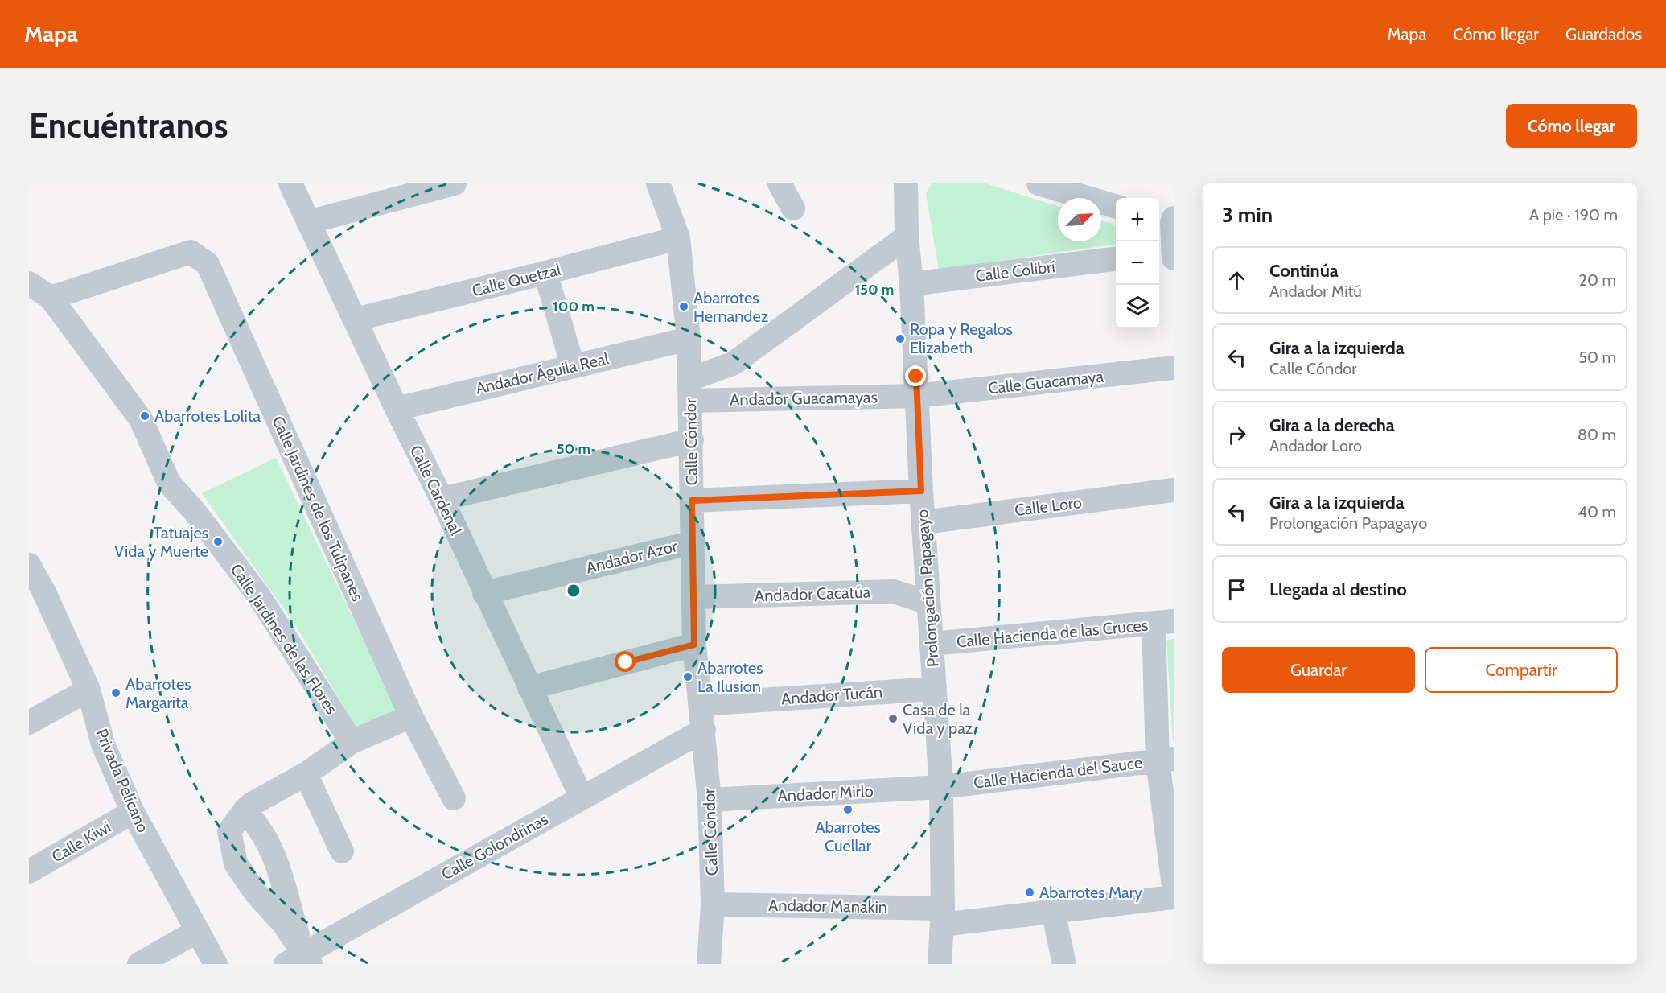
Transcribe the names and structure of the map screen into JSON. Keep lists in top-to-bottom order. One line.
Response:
{"streets":{"street":["Calle Colibrí","Calle Quetzal","Andador Águila Real","Calle Guacamaya","Andador Guacamayas","Calle Cóndor","Calle Cardenal","Calle Loro","Calle Jardines de los Tulipanes","Andador Azor","Prolongación Papagayo","Andador Cacatúa","Calle Hacienda de las Cruces","Calle Jardines de las Flores","Andador Tucán","Calle Hacienda del Sauce","Privada Pelícano","Andador Mirlo","Calle Kiwi","Calle Golondrinas","Andador Manakin"]},"crossings":[["Calle Colibrí","Prolongación Papagayo"],["Calle Quetzal","Calle Cóndor"],["Calle Quetzal","Calle Cardenal"],["Andador Águila Real","Calle Cóndor"],["Andador Águila Real","Calle Cardenal"],["Calle Guacamaya","Andador Guacamayas"],["Calle Guacamaya","Prolongación Papagayo"],["Andador Guacamayas","Calle Cóndor"],["Andador Guacamayas","Prolongación Papagayo"],["Calle Cóndor","Andador Azor"],["Calle Cóndor","Andador Cacatúa"],["Calle Cóndor","Andador Tucán"],["Calle Cóndor","Andador Mirlo"],["Calle Cóndor","Calle Golondrinas"],["Calle Cóndor","Andador Manakin"],["Calle Cardenal","Andador Azor"],["Calle Cardenal","Calle Golondrinas"],["Calle Loro","Prolongación Papagayo"],["Calle Jardines de los Tulipanes","Calle Jardines de las Flores"],["Prolongación Papagayo","Andador Cacatúa"],["Prolongación Papagayo","Calle Hacienda de las Cruces"],["Prolongación Papagayo","Andador Tucán"],["Prolongación Papagayo","Calle Hacienda del Sauce"],["Prolongación Papagayo","Andador Mirlo"],["Prolongación Papagayo","Andador Manakin"],["Calle Hacienda del Sauce","Andador Mirlo"],["Privada Pelícano","Calle Kiwi"]],"places":["Abarrotes Hernandez","Ropa y Regalos Elizabeth","Abarrotes Lolita","Tatuajes Vida y Muerte","Abarrotes La Ilusion","Abarrotes Margarita","Casa de la Vida y paz","Abarrotes Cuellar","Abarrotes Mary"],"north":"top right","page":{"header":"Mapa","nav":["Mapa","Cómo llegar","Guardados"],"buttons":["Cómo llegar",["Guardar","Compartir"]],"title":"Encuéntranos","heading":["3 min","A pie · 190 m"],"map_buttons":["+","−"],"list":[["Continúa","Andador Mitú","20 m"],["Gira a la izquierda","Calle Cóndor","50 m"],["Gira a la derecha","Andador Loro","80 m"],["Gira a la izquierda","Prolongación Papagayo","40 m"],"Llegada al destino"]},"rings":["150 m","100 m","50 m"]}
